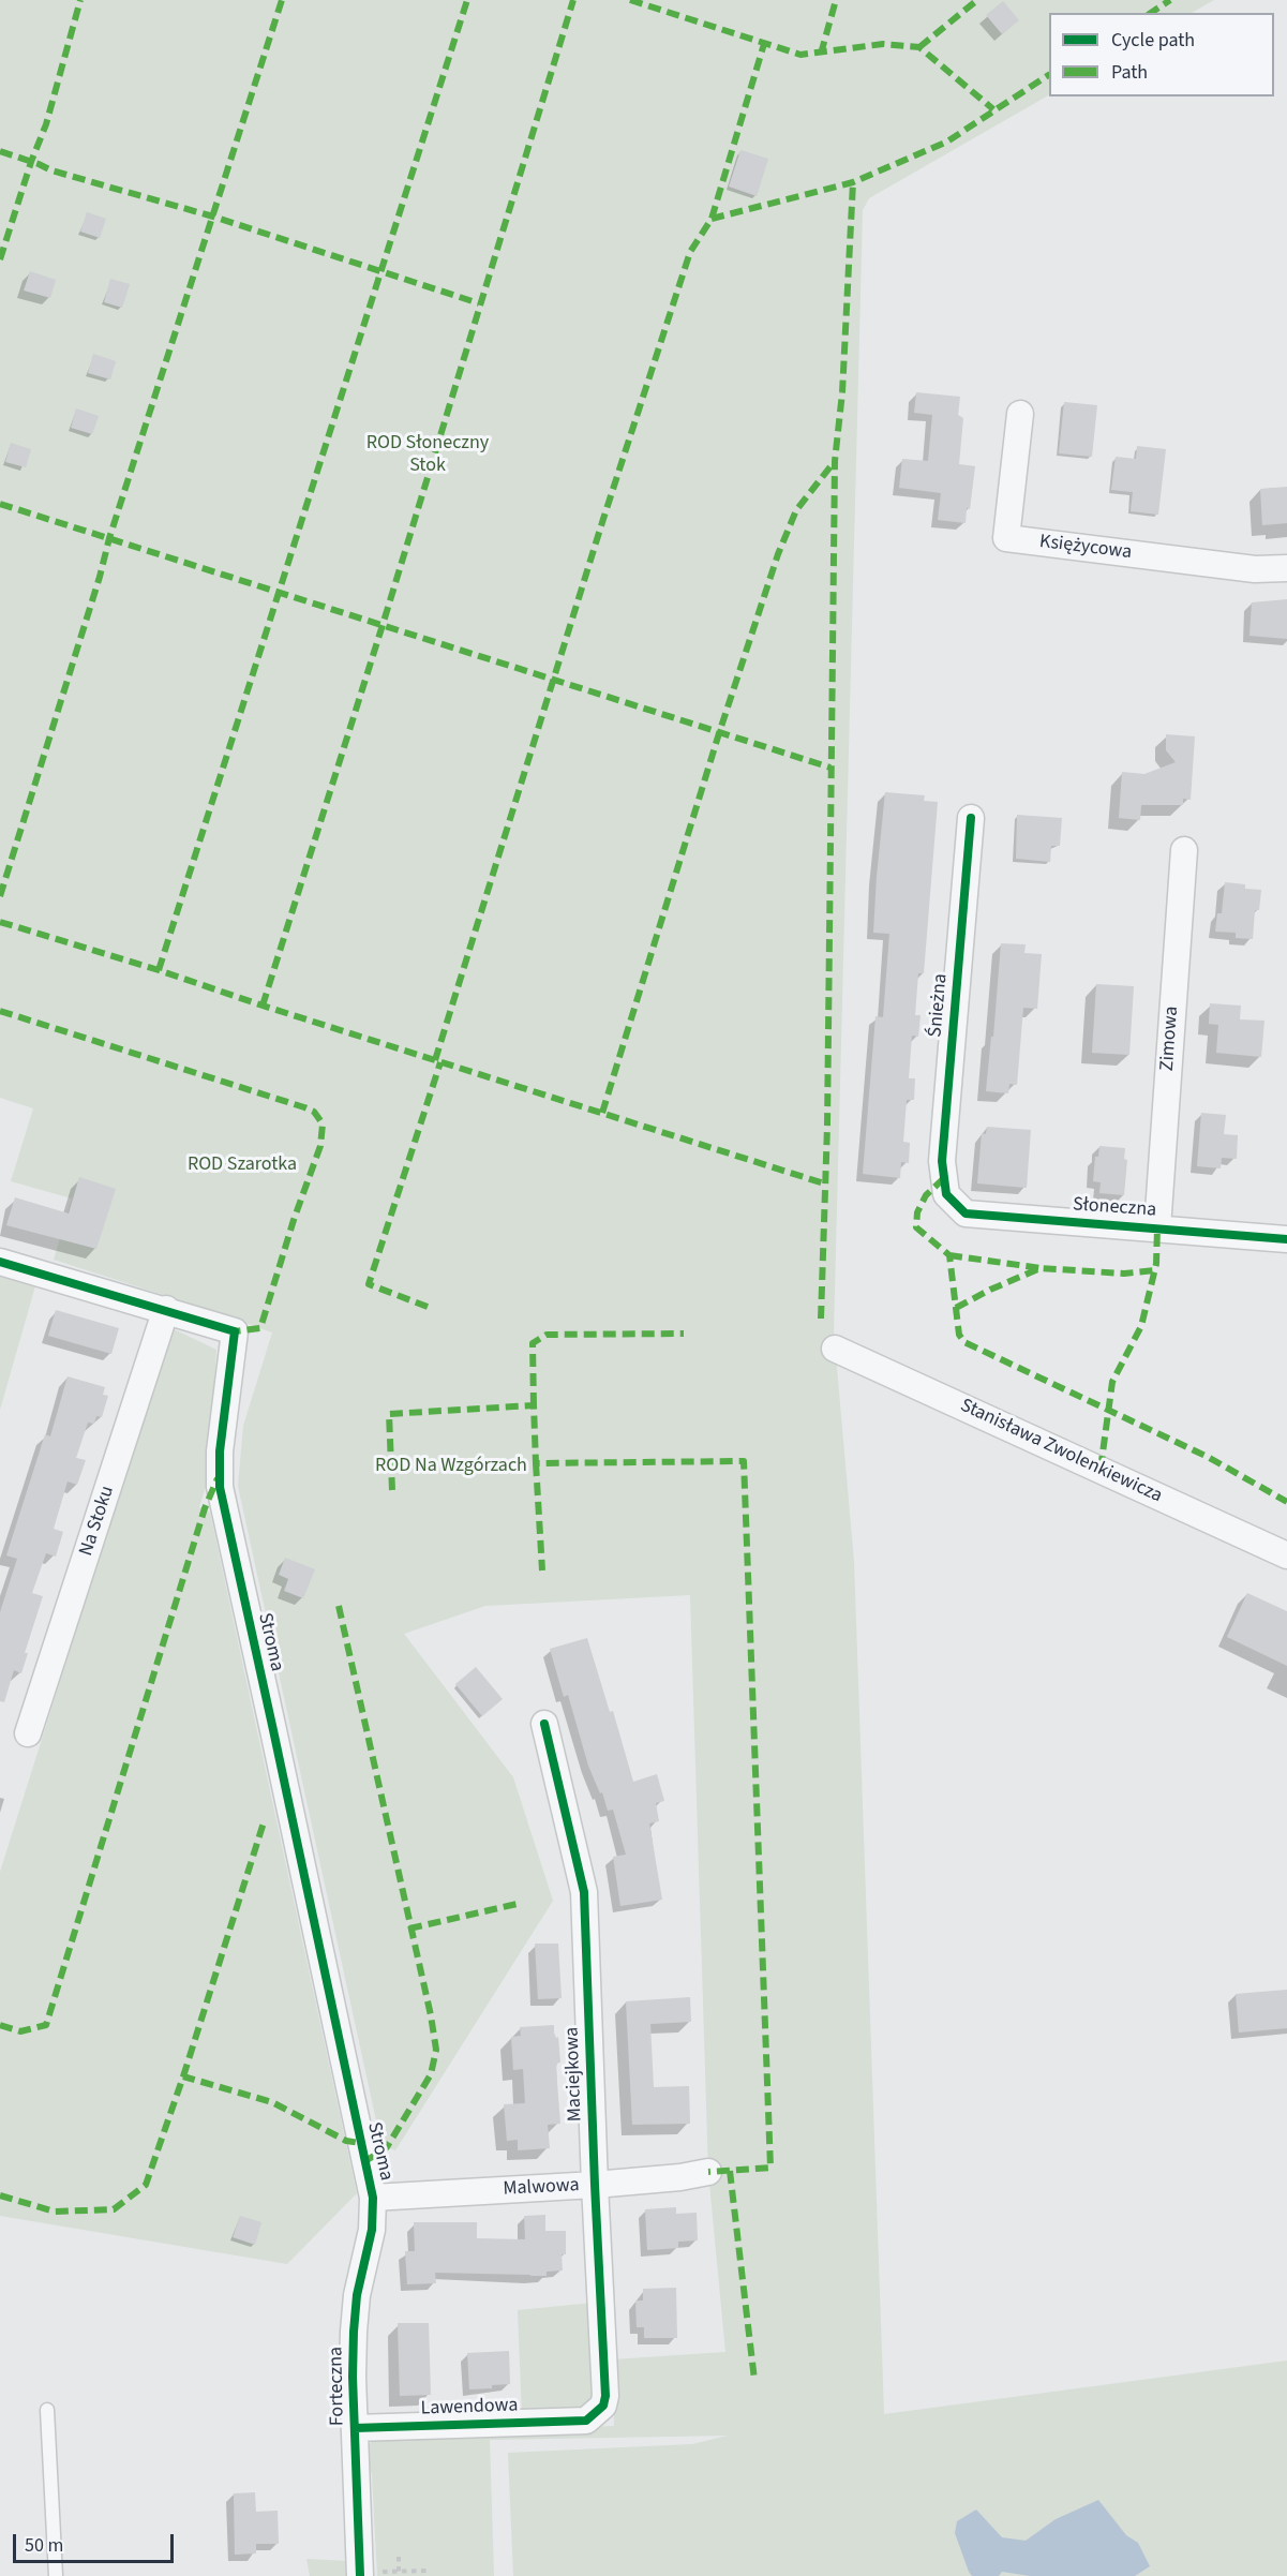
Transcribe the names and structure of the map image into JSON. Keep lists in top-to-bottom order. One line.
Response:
{"streets":{"street":["Księżycowa","Śnieżna","Zimowa","Słoneczna","Stanisława Zwolenkiewicza","Na Stoku","Stroma","Maciejkowa","Malwowa","Forteczna","Lawendowa"]},"crossings":[["Śnieżna","Słoneczna"],["Zimowa","Słoneczna"],["Na Stoku","Stroma"],["Stroma","Malwowa"],["Stroma","Forteczna"],["Maciejkowa","Malwowa"],["Maciejkowa","Lawendowa"],["Malwowa","Forteczna"],["Forteczna","Lawendowa"]],"parks":["ROD Słoneczny Stok","ROD Szarotka","ROD Na Wzgórzach"],"legend":["Cycle path","Path"],"scale_bar":"50 m"}
